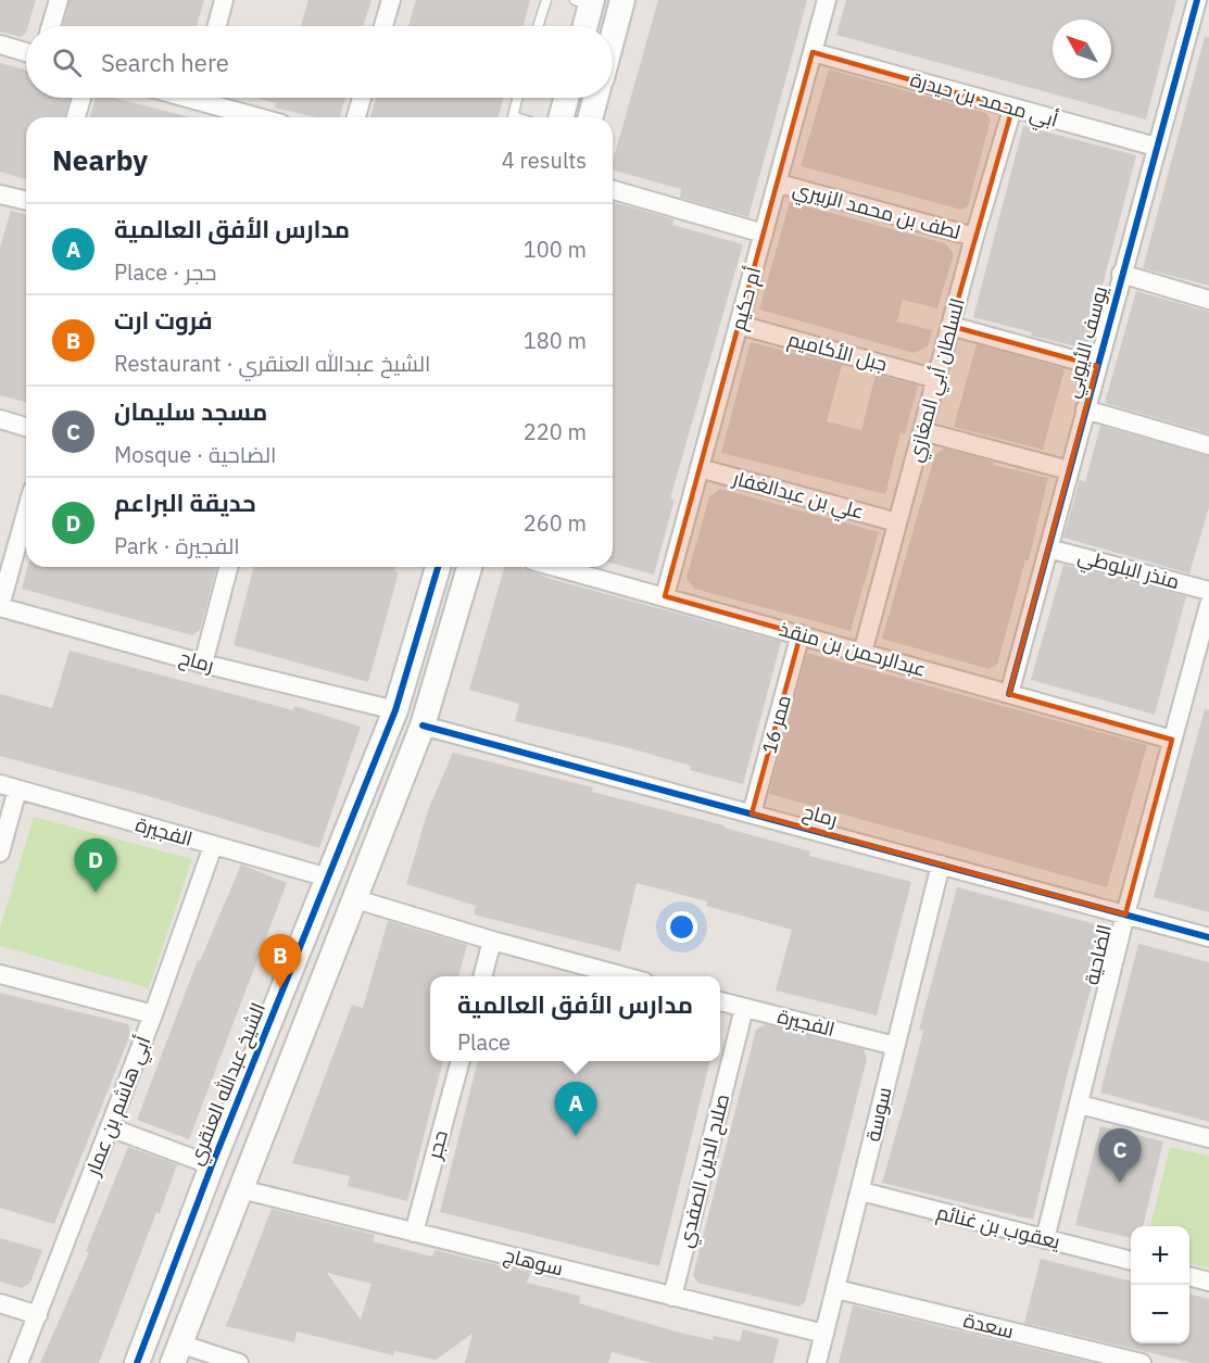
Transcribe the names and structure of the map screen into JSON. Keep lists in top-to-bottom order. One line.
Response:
{"streets":{"street":["أبي محمد بن حيدرة","لطف بن محمد الزبيري","أم حكيم","يوسف الأيوبي","جبل الأكاميم","السلطان أبي المغازي","علي بن عبدالغفار","منذر البلوطي","عبدالرحمن بن منقذ","رماح","ممر 16","الفجيرة","الضاحية","الشيخ عبدالله العنقري","أبي هاشم بن عمار","سوسة","حجر","صلاح الدين الصفدي","يعقوب بن غنائم","سوهاج","سعدة"]},"crossings":[["أبي محمد بن حيدرة","أم حكيم"],["أبي محمد بن حيدرة","يوسف الأيوبي"],["أبي محمد بن حيدرة","السلطان أبي المغازي"],["لطف بن محمد الزبيري","أم حكيم"],["لطف بن محمد الزبيري","السلطان أبي المغازي"],["أم حكيم","جبل الأكاميم"],["أم حكيم","علي بن عبدالغفار"],["أم حكيم","عبدالرحمن بن منقذ"],["يوسف الأيوبي","منذر البلوطي"],["يوسف الأيوبي","عبدالرحمن بن منقذ"],["جبل الأكاميم","السلطان أبي المغازي"],["السلطان أبي المغازي","علي بن عبدالغفار"],["السلطان أبي المغازي","عبدالرحمن بن منقذ"],["عبدالرحمن بن منقذ","ممر 16"],["عبدالرحمن بن منقذ","الضاحية"],["رماح","ممر 16"],["رماح","الضاحية"],["رماح","الشيخ عبدالله العنقري"],["رماح","سوسة"],["الفجيرة","الشيخ عبدالله العنقري"],["الفجيرة","أبي هاشم بن عمار"],["الفجيرة","سوسة"],["الفجيرة","صلاح الدين الصفدي"],["الضاحية","يعقوب بن غنائم"],["سوسة","يعقوب بن غنائم"],["سوسة","سوهاج"],["سوسة","سعدة"],["حجر","سوهاج"],["صلاح الدين الصفدي","سوهاج"]],"north":"top left","page":{"search":"Search here","heading":["Nearby","4 results"],"list":[{"mark":"A","name":"مدارس الأفق العالمية","note":"Place · حجر","value":"100 m"},{"mark":"B","name":"فروت ارت","note":"Restaurant · الشيخ عبدالله العنقري","value":"180 m"},{"mark":"C","name":"مسجد سليمان","note":"Mosque · الضاحية","value":"220 m"},{"mark":"D","name":"حديقة البراعم","note":"Park · الفجيرة","value":"260 m"}],"pins":["D","B","A","C"],"popup":["مدارس الأفق العالمية","Place"],"map_buttons":["+","−"]}}
